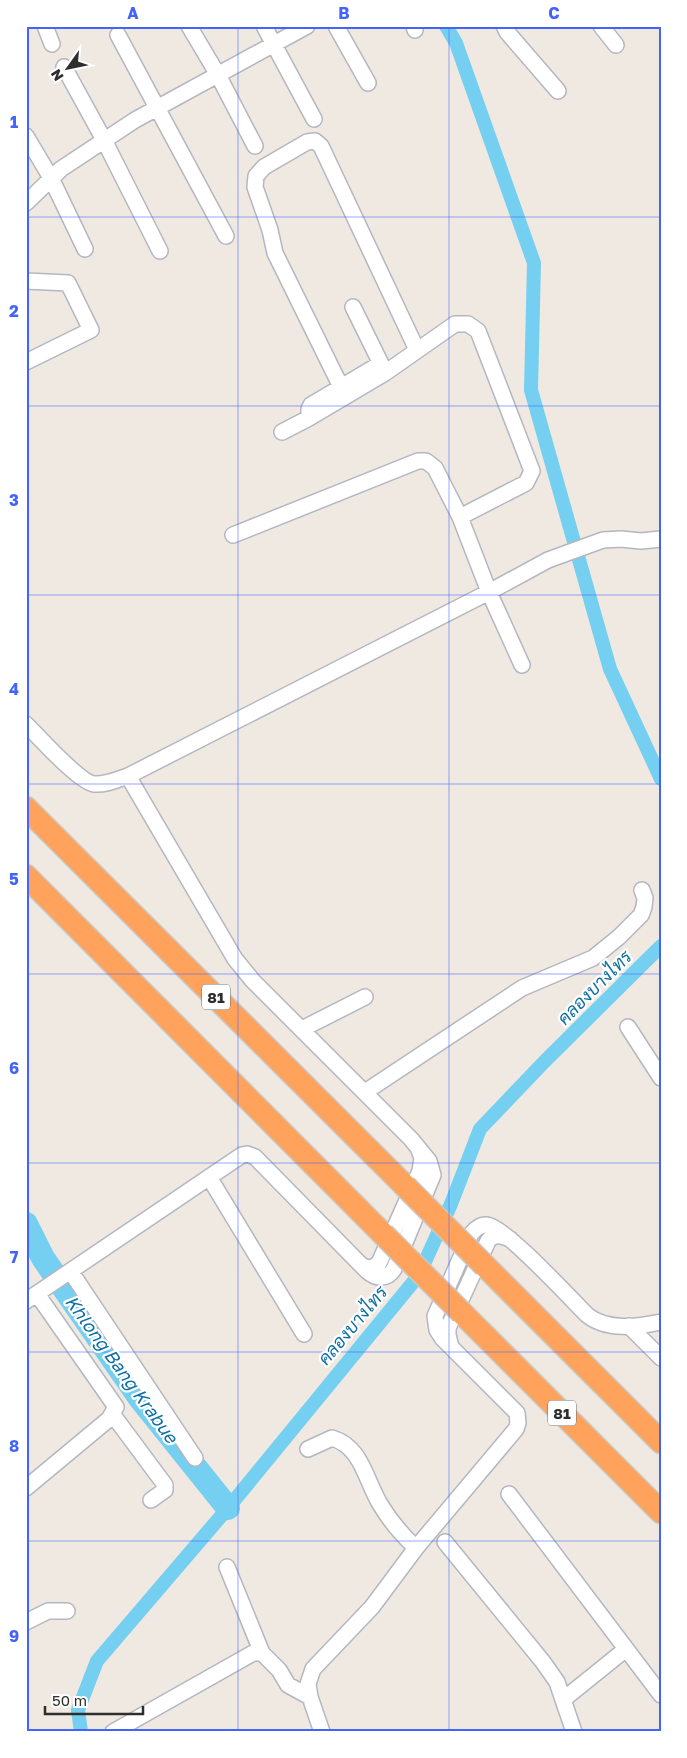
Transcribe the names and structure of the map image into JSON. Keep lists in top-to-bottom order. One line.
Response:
{"streets":{"highway":["81"]},"water":["คลองบางไทร","Khlong Bang Krabue"],"scale_bar":"50 m","north":"bottom left","grid":{"columns":["A","B","C"],"rows":["1","2","3","4","5","6","7","8","9"]}}
